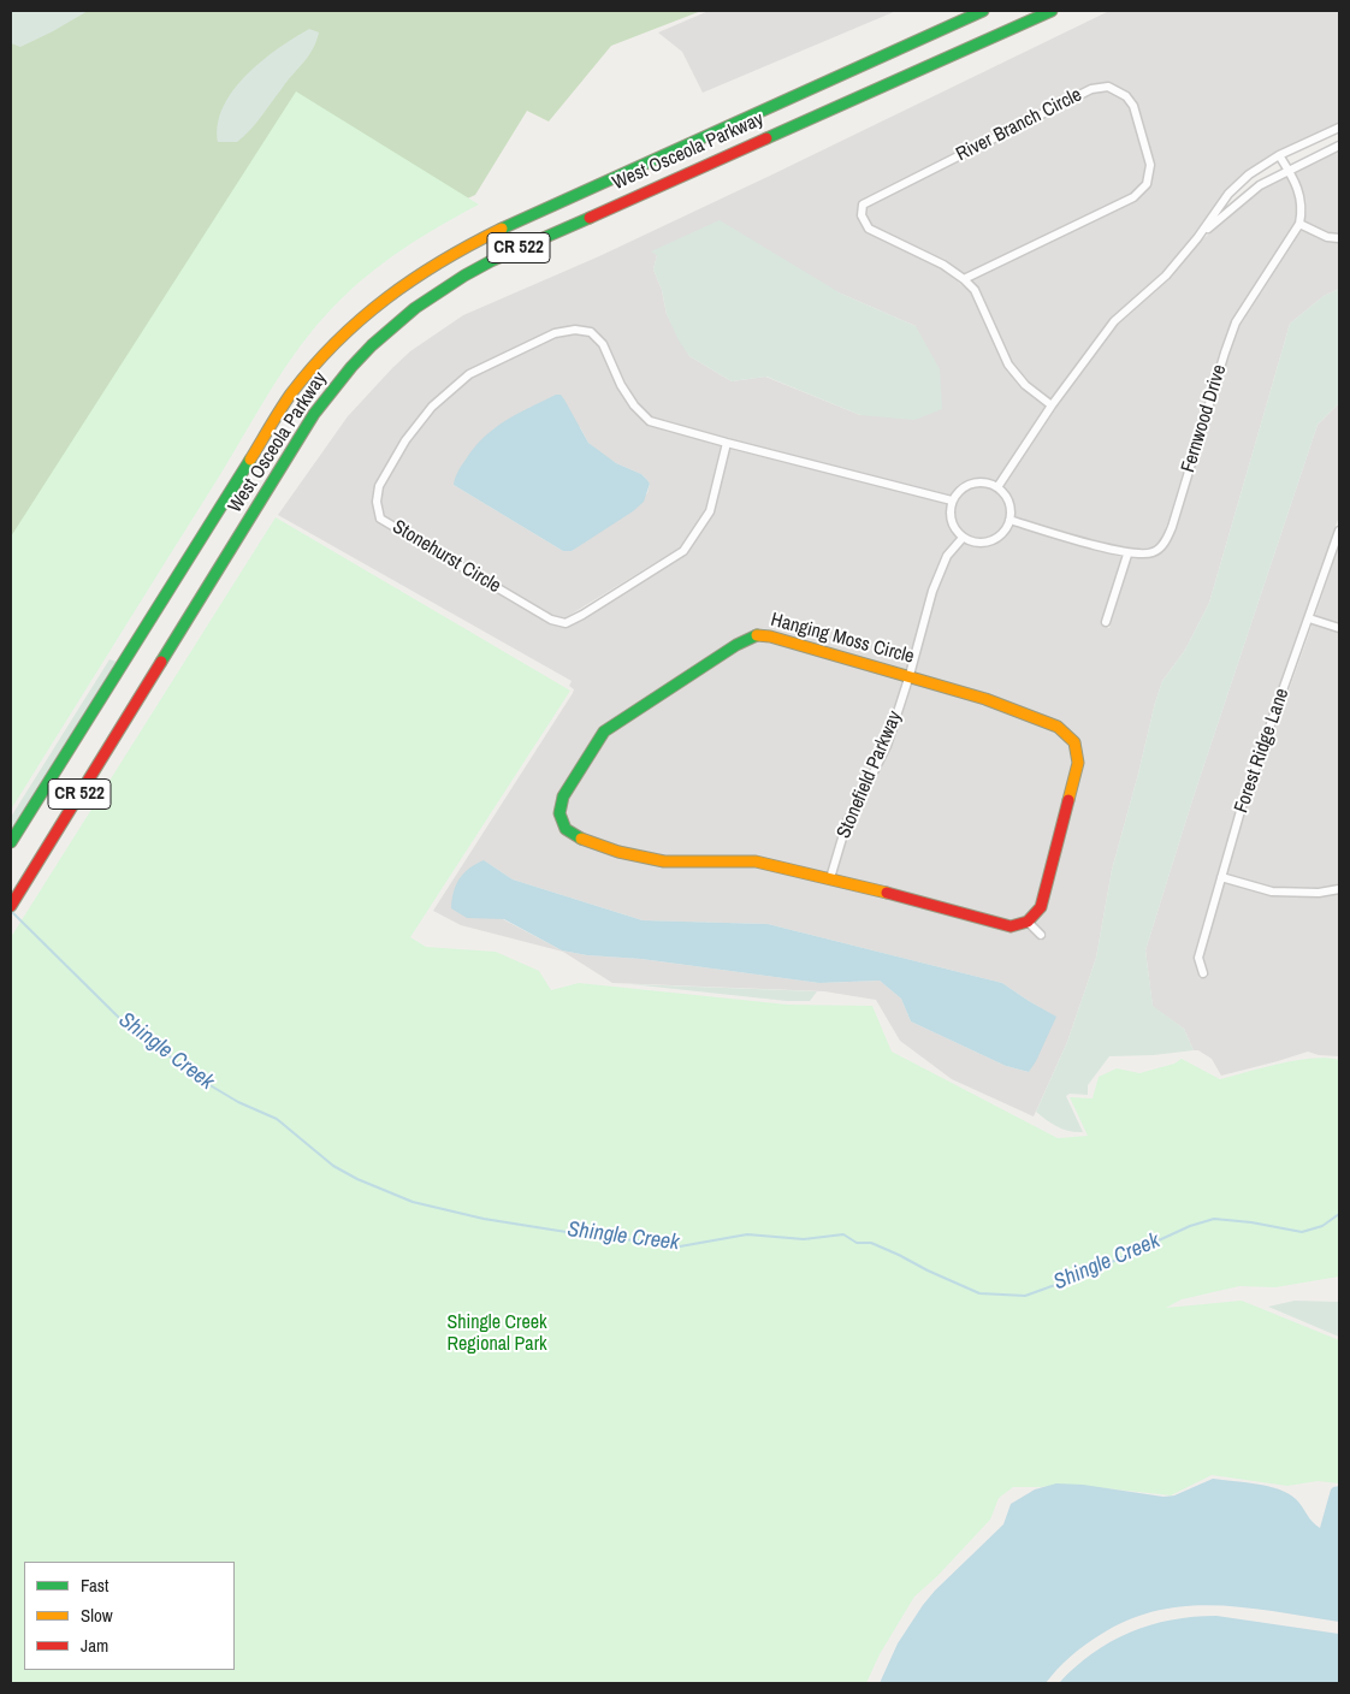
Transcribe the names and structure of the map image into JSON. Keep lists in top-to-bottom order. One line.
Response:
{"streets":{"main road":["West Osceola Parkway","CR 522","Hanging Moss Circle"],"street":["River Branch Circle","Fernwood Drive","Stonehurst Circle","Forest Ridge Lane","Stonefield Parkway"]},"crossings":[["Fernwood Drive","Stonehurst Circle"],["Fernwood Drive","Stonefield Parkway"],["Stonehurst Circle","Stonefield Parkway"],["Hanging Moss Circle","Stonefield Parkway"]],"water":["Shingle Creek"],"parks":["Shingle Creek Regional Park"],"legend":["Fast","Slow","Jam"]}
